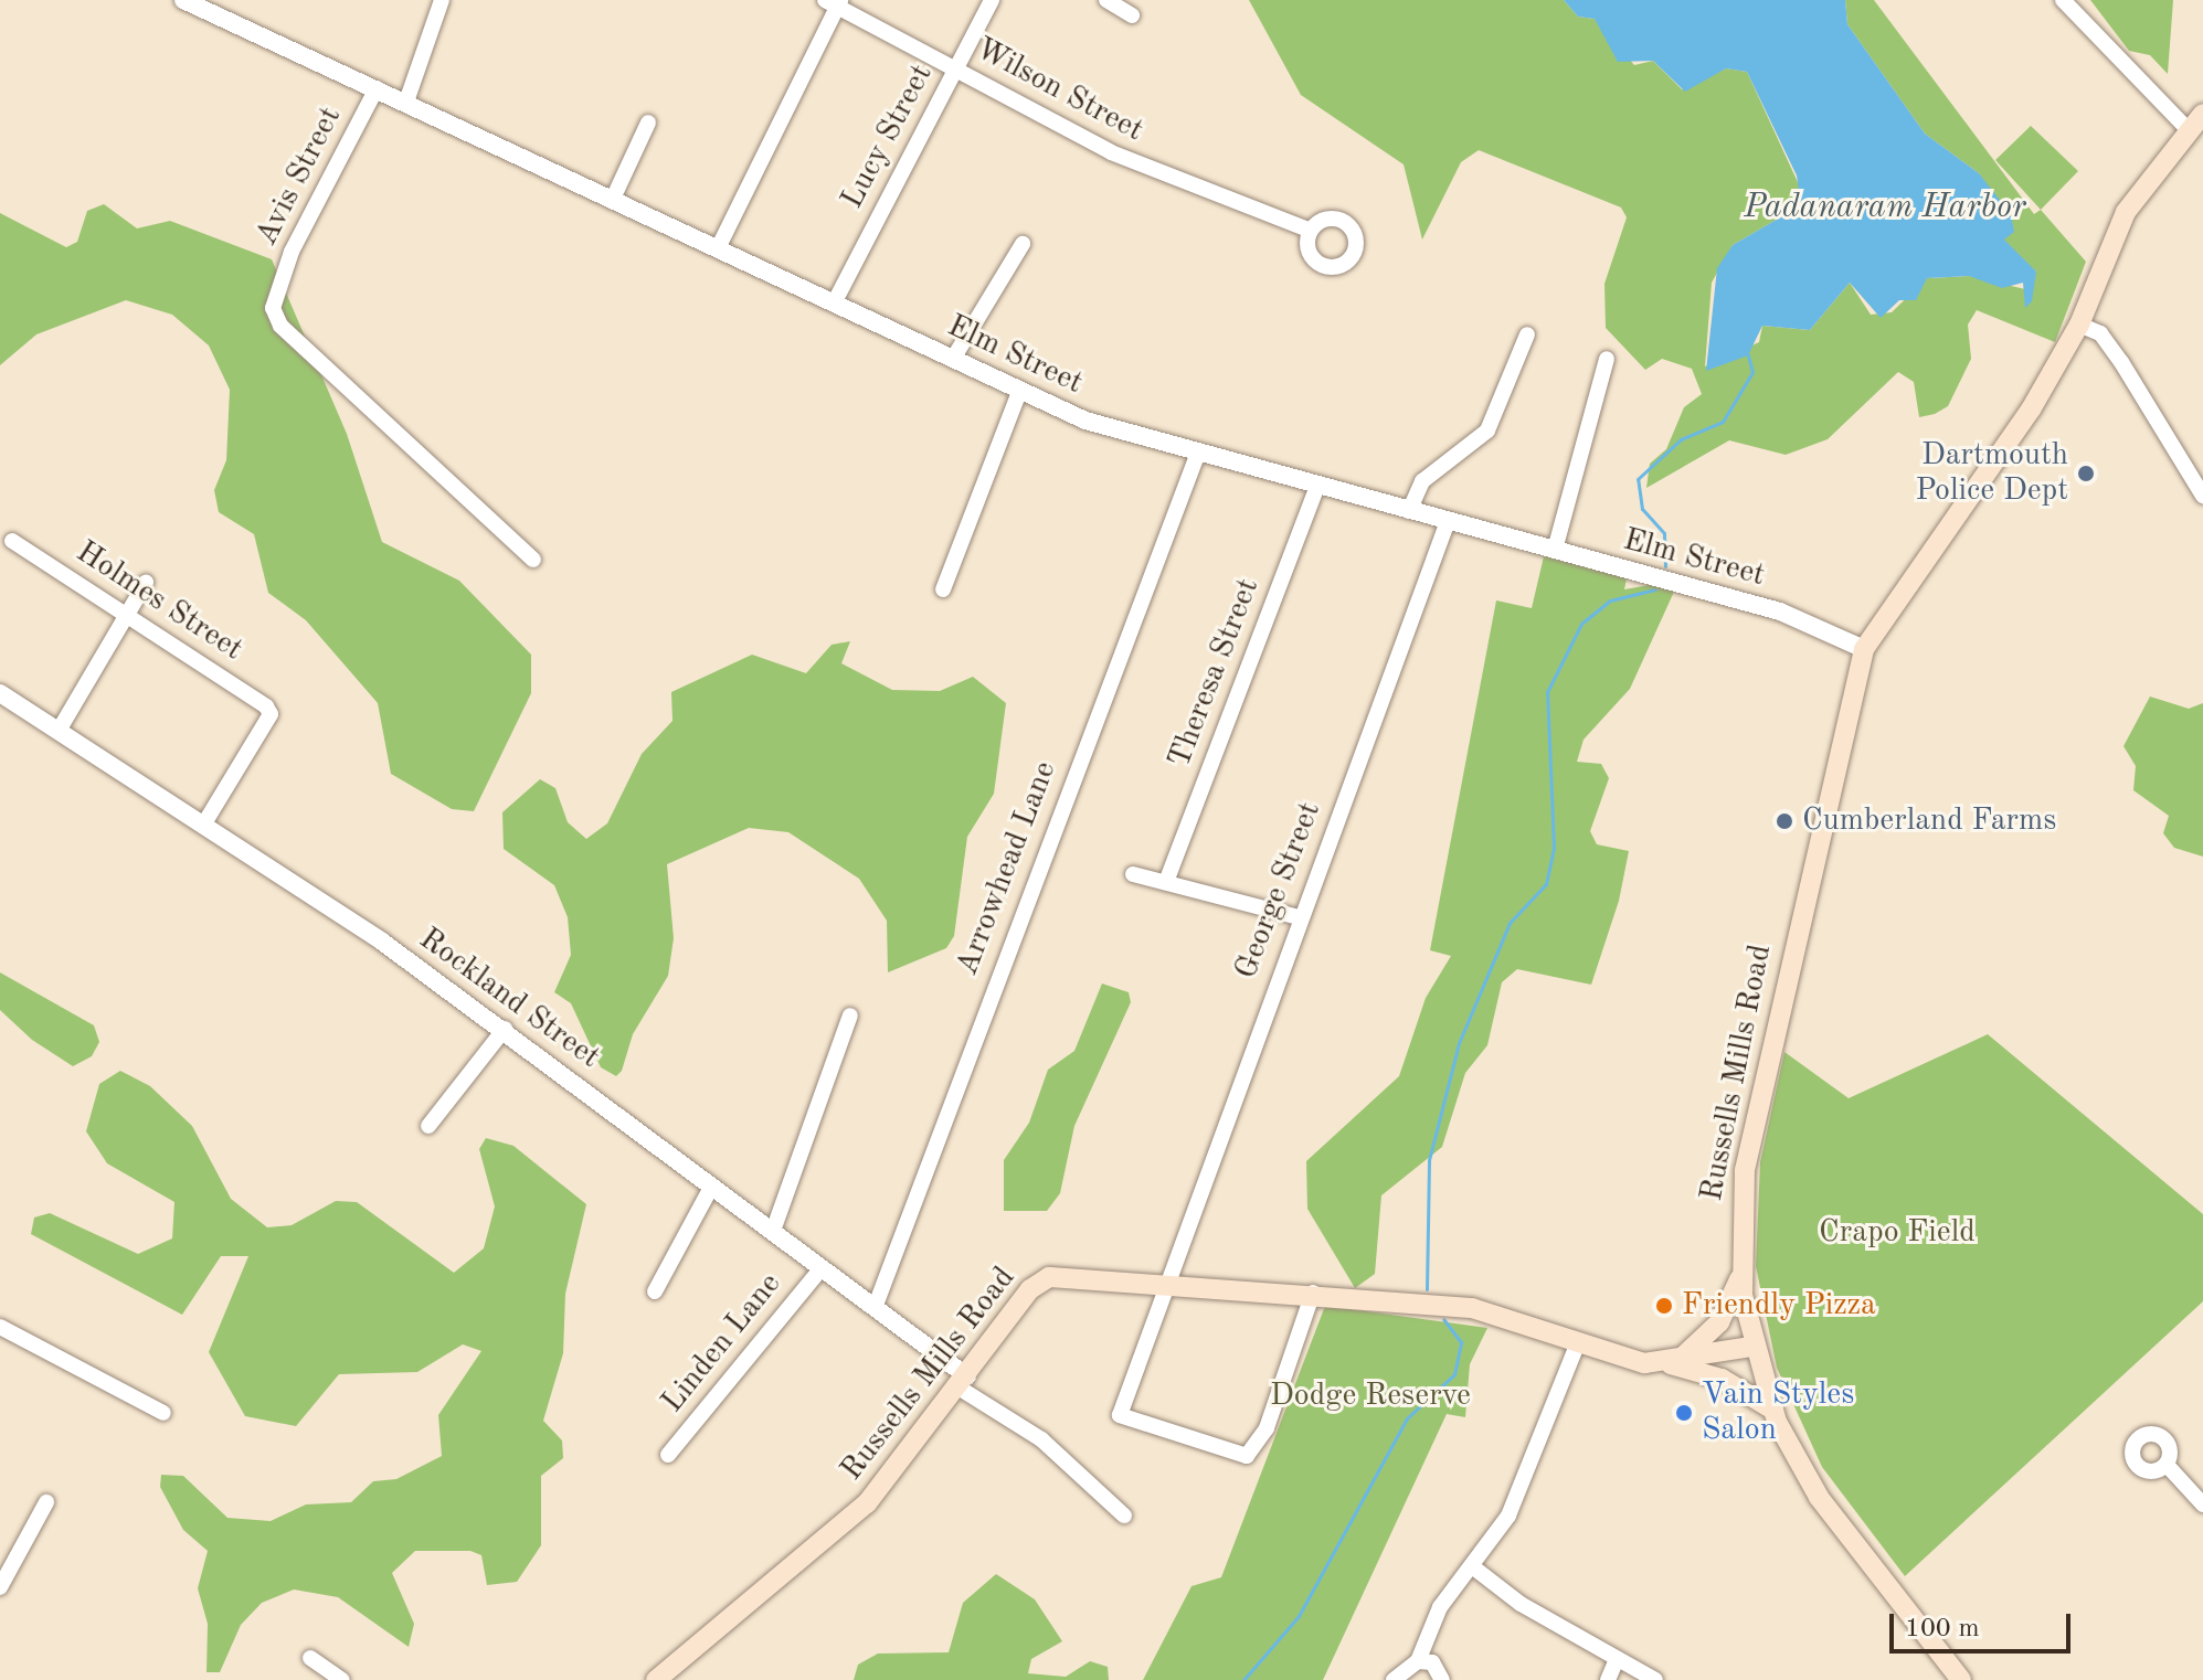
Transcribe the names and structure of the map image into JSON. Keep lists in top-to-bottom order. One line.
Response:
{"streets":{"main road":["Russells Mills Road"],"street":["Wilson Street","Lucy Street","Avis Street","Elm Street","Holmes Street","Theresa Street","Arrowhead Lane","George Street","Rockland Street","Linden Lane"]},"crossings":[["Wilson Street","Lucy Street"],["Lucy Street","Elm Street"],["Avis Street","Elm Street"],["Elm Street","Theresa Street"],["Elm Street","Arrowhead Lane"],["Elm Street","George Street"],["Elm Street","Russells Mills Road"],["Holmes Street","Rockland Street"],["Arrowhead Lane","Rockland Street"],["George Street","Russells Mills Road"],["Rockland Street","Russells Mills Road"],["Rockland Street","Linden Lane"]],"water":["Padanaram Harbor"],"parks":["Crapo Field","Dodge Reserve"],"places":["Dartmouth Police Dept","Cumberland Farms","Friendly Pizza","Vain Styles Salon"],"scale_bar":"100 m"}
